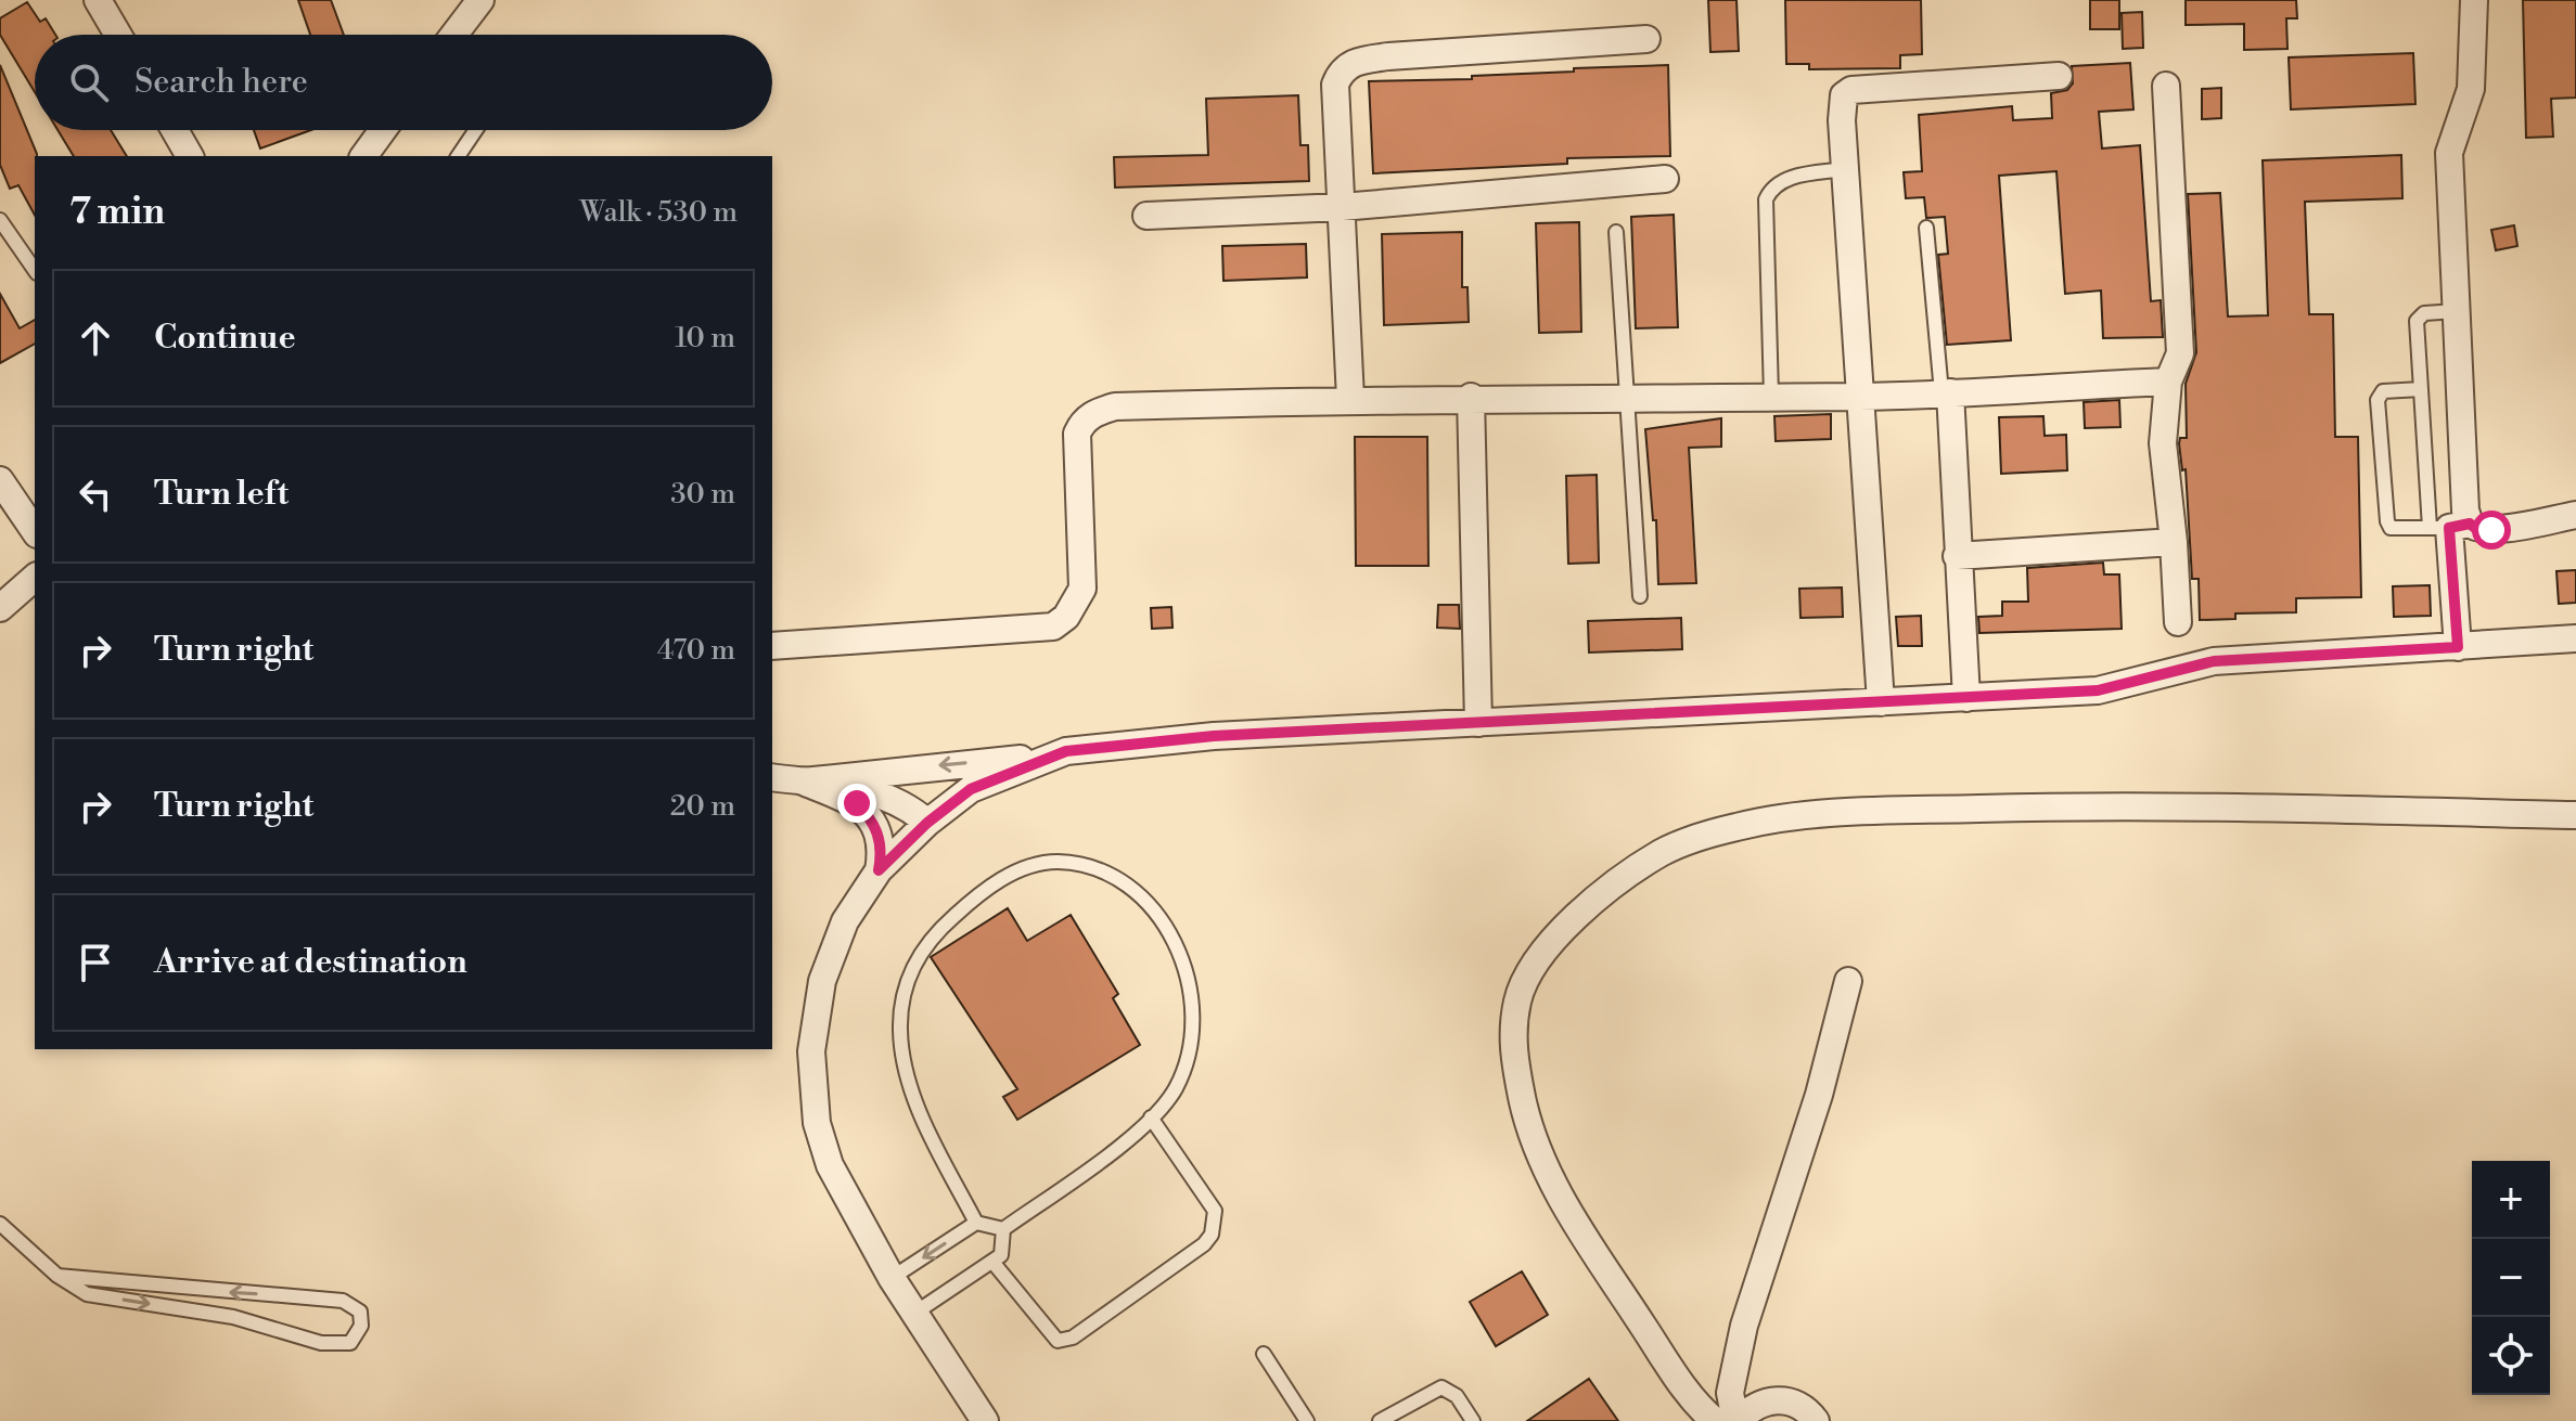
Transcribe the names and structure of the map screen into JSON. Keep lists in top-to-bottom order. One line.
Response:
{"page":{"search":"Search here","heading":["7 min","Walk · 530 m"],"list":[["Continue","10 m"],["Turn left","30 m"],["Turn right","470 m"],["Turn right","20 m"],"Arrive at destination"],"map_buttons":["+","−"]}}
